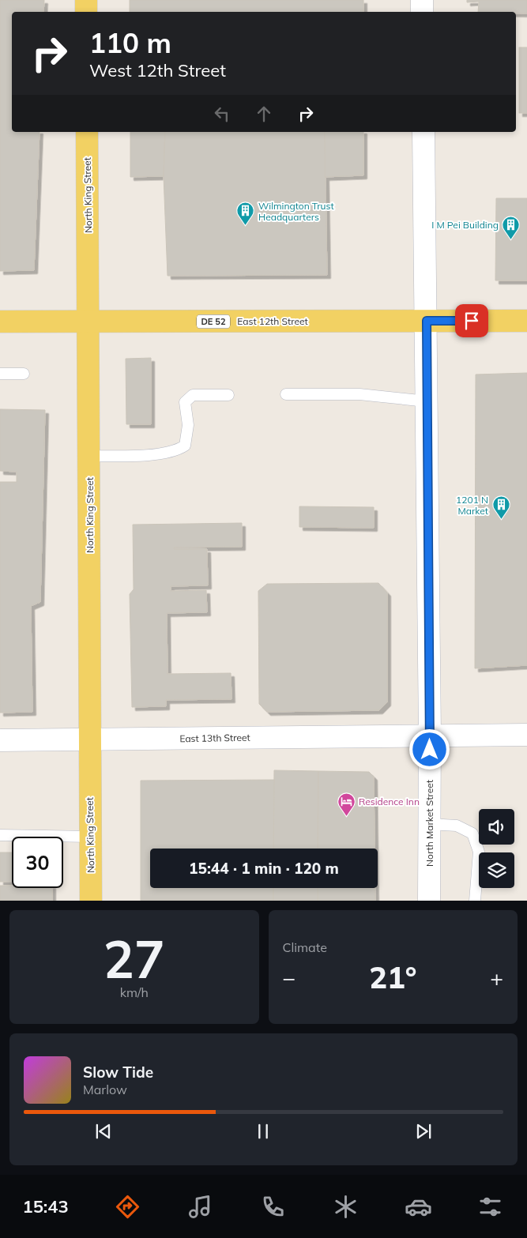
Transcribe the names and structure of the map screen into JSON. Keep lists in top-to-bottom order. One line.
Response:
{"streets":{"main road":["North King Street","East 12th Street","DE 52"],"street":["East 13th Street","North Market Street"]},"crossings":[["North King Street","East 12th Street"],["North King Street","East 13th Street"],["East 12th Street","DE 52"],["East 12th Street","North Market Street"],["DE 52","North Market Street"],["East 13th Street","North Market Street"]],"places":{"building":["Wilmington Trust Headquarters","I M Pei Building","1201 N Market"],"hotel":["Residence Inn"]},"page":{"turn":["110 m","West 12th Street"],"limit":"30","trip":"15:44 · 1 min · 120 m","tile":[["27","km/h"],"Climate"],"heat":["−","21°","+"],"song":["Slow Tide","Marlow"],"tabs":"15:43"}}
